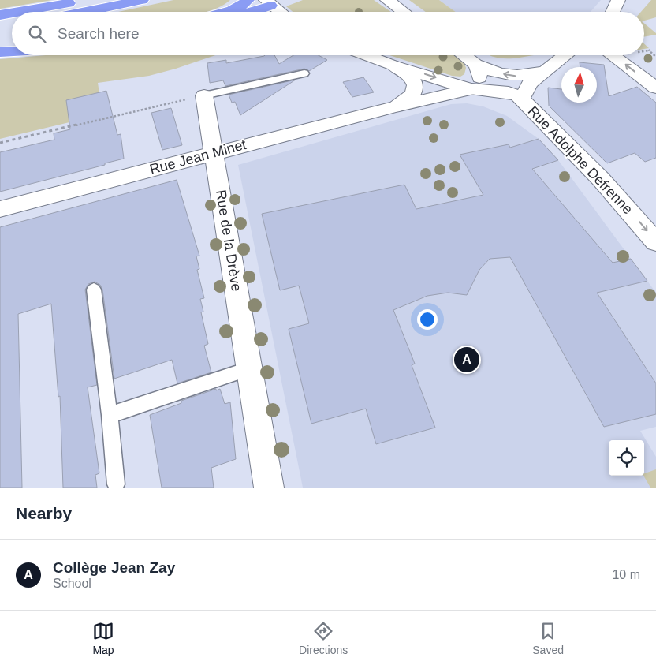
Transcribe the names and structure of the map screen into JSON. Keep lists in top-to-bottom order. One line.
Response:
{"streets":{"street":["Rue Jean Minet","Rue Adolphe Defrenne","Rue de la Drève"]},"crossings":[["Rue Jean Minet","Rue de la Drève"]],"one_way":["Rue Adolphe Defrenne"],"north":"top","page":{"search":"Search here","pins":"A","heading":"Nearby","list":[{"mark":"A","name":"Collège Jean Zay","note":"School","value":"10 m"}],"nav":["Map","Directions","Saved"]}}
